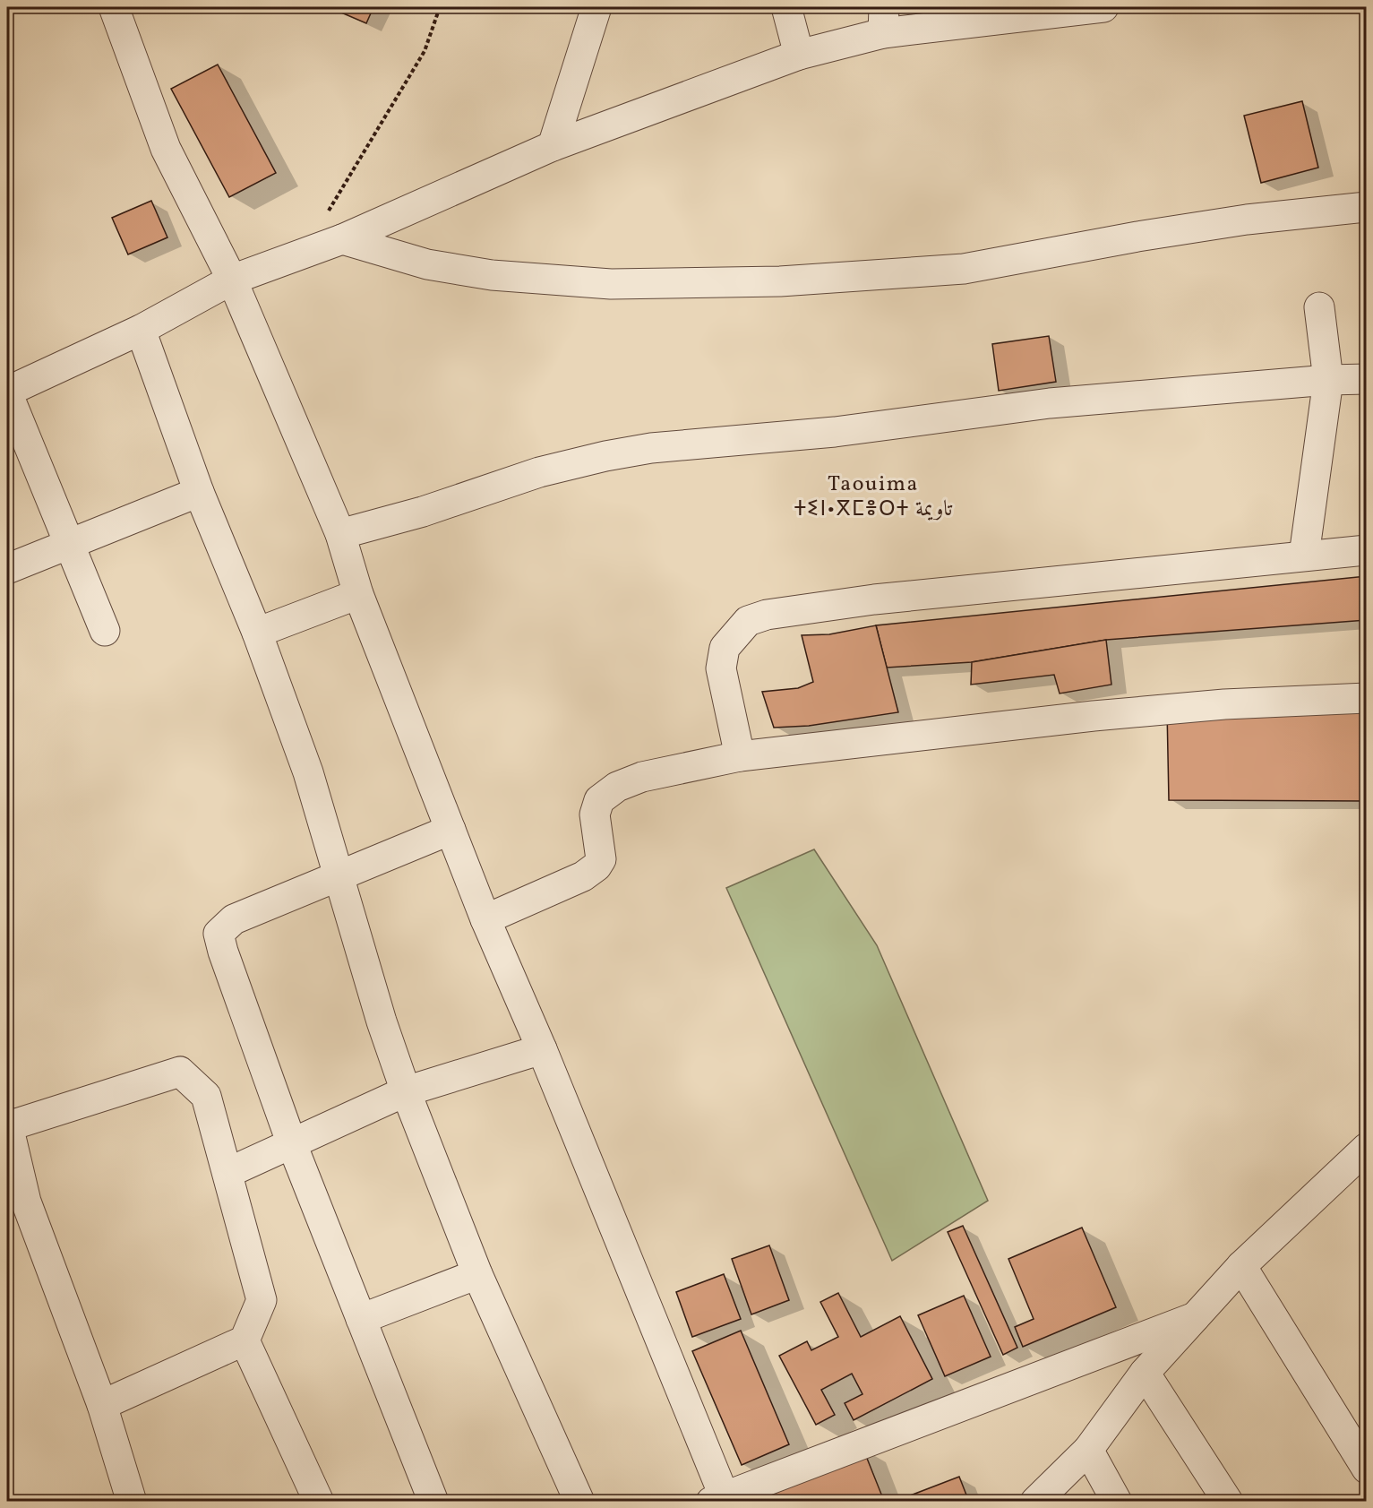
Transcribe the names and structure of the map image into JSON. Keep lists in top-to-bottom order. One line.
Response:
{"districts":["Taouima ⵜⵉⵏ•ⴳⵎⴻⵔⵜ تاويمة"]}
